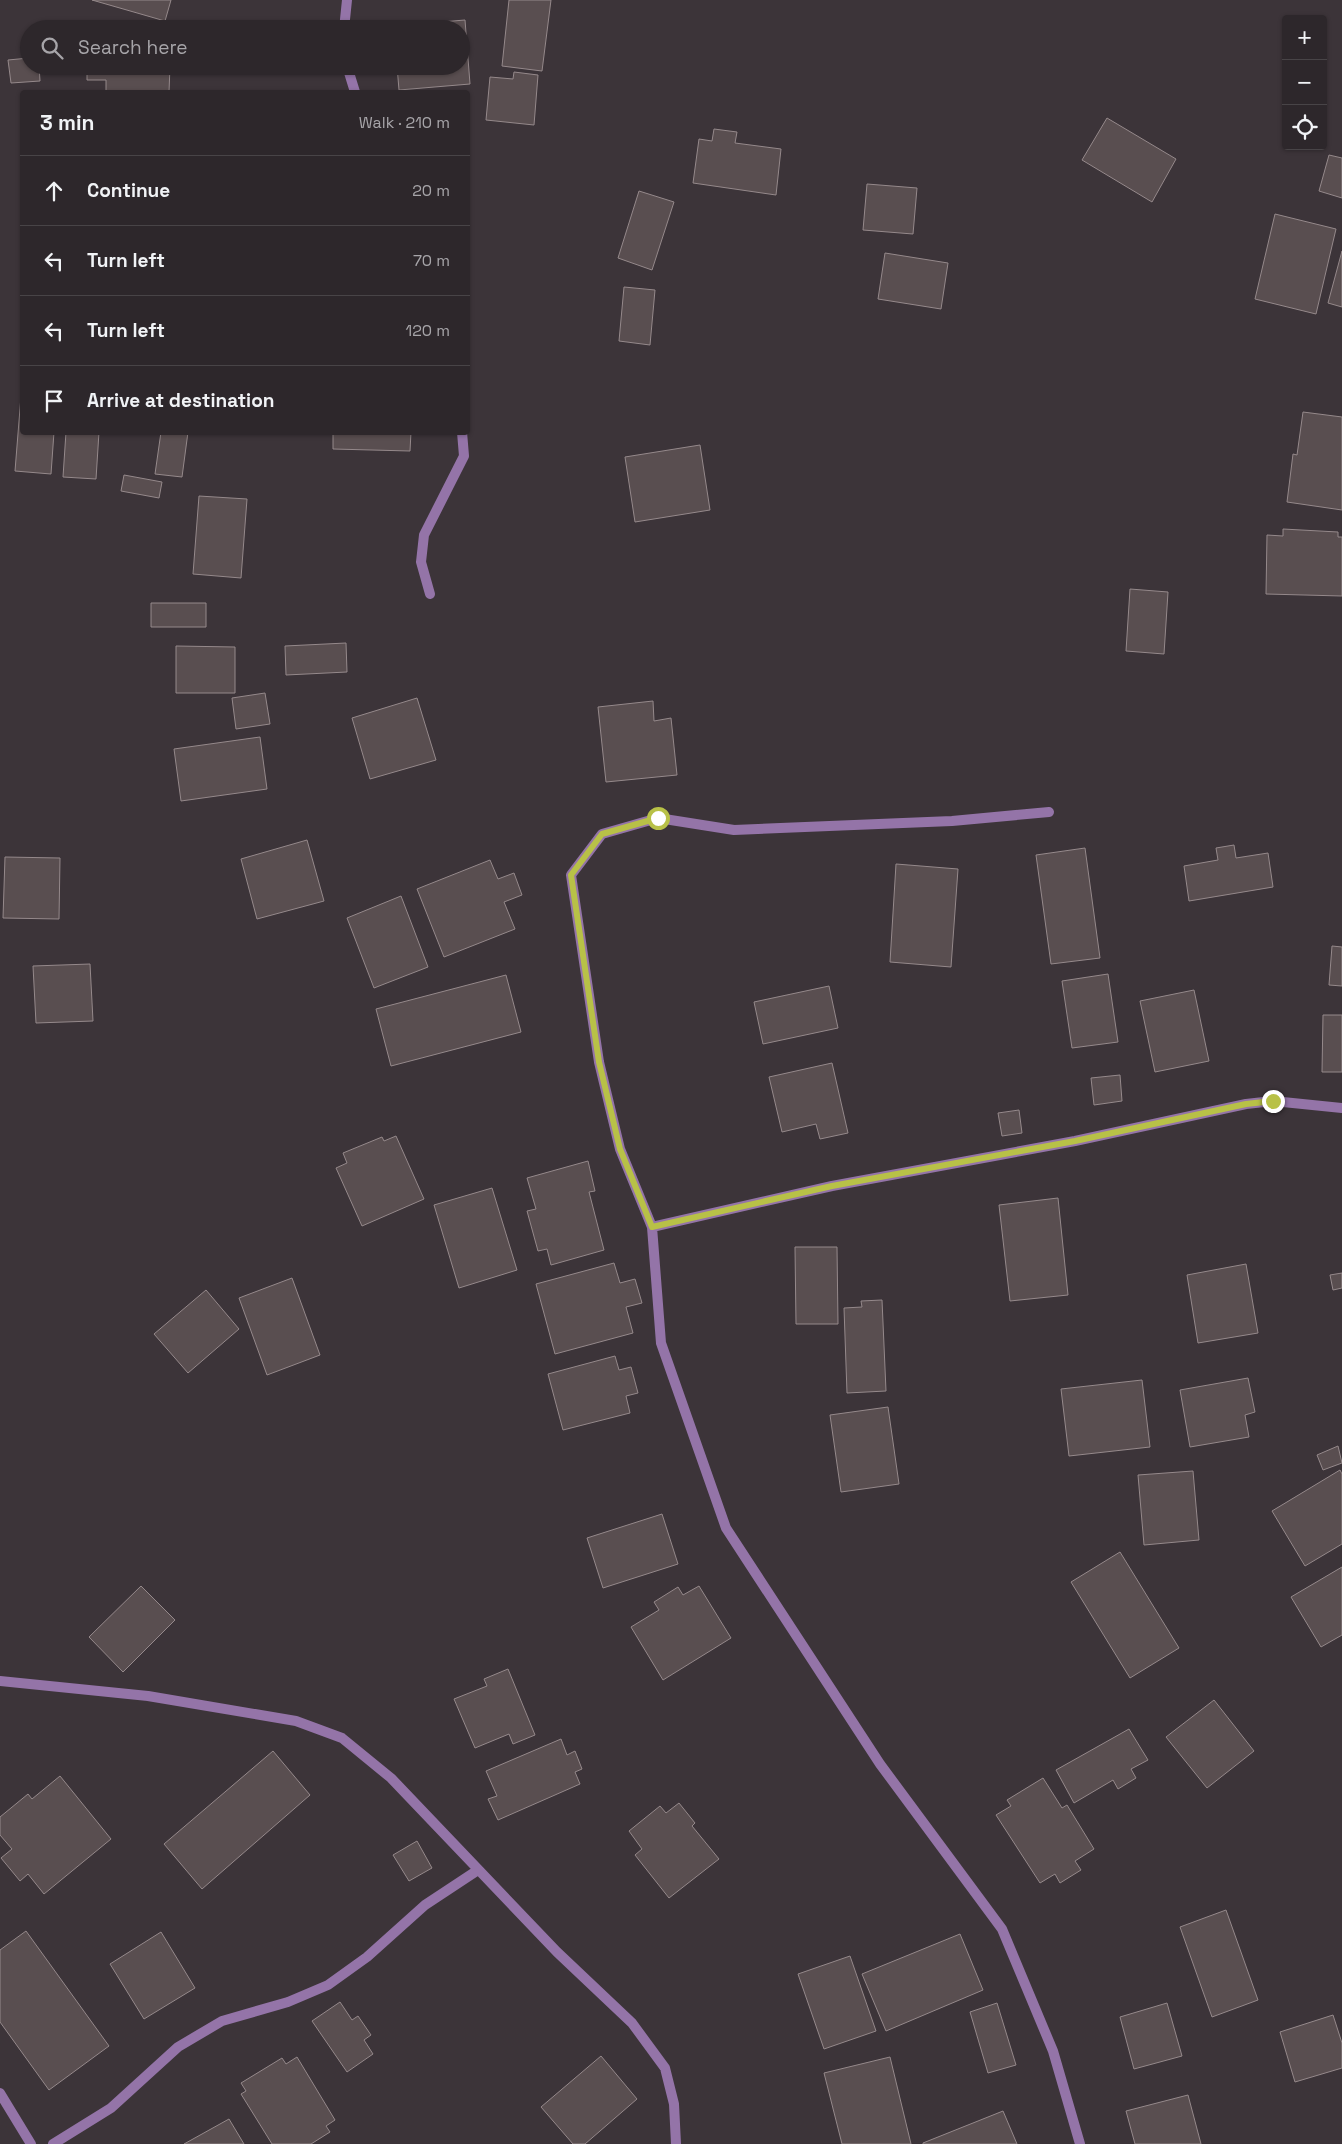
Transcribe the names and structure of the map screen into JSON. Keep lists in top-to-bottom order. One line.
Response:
{"page":{"map_buttons":["+","−"],"search":"Search here","heading":["3 min","Walk · 210 m"],"list":[["Continue","20 m"],["Turn left","70 m"],["Turn left","120 m"],"Arrive at destination"]}}
